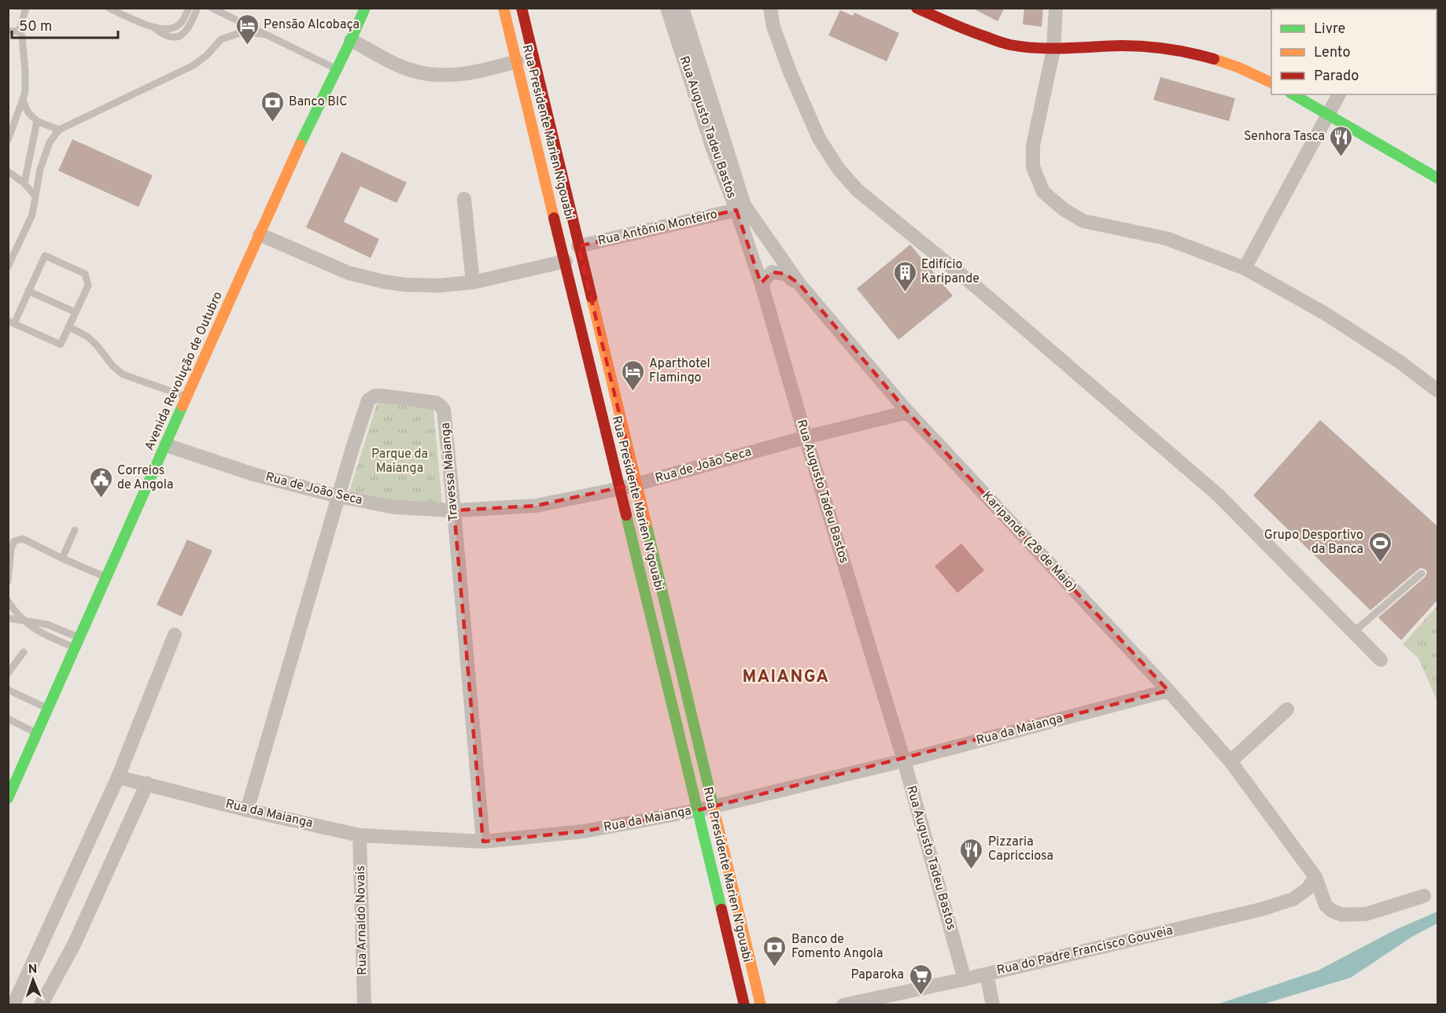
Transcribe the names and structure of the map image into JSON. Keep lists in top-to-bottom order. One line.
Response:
{"streets":{"street":["Rua Augusto Tadeu Bastos","Rua Presidente Marien N'gouabi","Rua Antônio Monteiro","Avenida Revolução de Outubro","Rua de João Seca","Travessa Maianga","Karipande (28 de Maio)","Rua da Maianga","Rua Arnaldo Novais","Rua do Padre Francisco Gouveia"]},"crossings":[["Rua Augusto Tadeu Bastos","Rua Antônio Monteiro"],["Rua Augusto Tadeu Bastos","Rua de João Seca"],["Rua Augusto Tadeu Bastos","Karipande (28 de Maio)"],["Rua Augusto Tadeu Bastos","Rua da Maianga"],["Rua Augusto Tadeu Bastos","Rua do Padre Francisco Gouveia"],["Rua Presidente Marien N'gouabi","Rua Antônio Monteiro"],["Rua Presidente Marien N'gouabi","Rua de João Seca"],["Rua Presidente Marien N'gouabi","Rua da Maianga"],["Rua Antônio Monteiro","Karipande (28 de Maio)"],["Avenida Revolução de Outubro","Rua de João Seca"],["Rua de João Seca","Travessa Maianga"],["Rua de João Seca","Karipande (28 de Maio)"],["Travessa Maianga","Rua da Maianga"],["Karipande (28 de Maio)","Rua da Maianga"],["Karipande (28 de Maio)","Rua do Padre Francisco Gouveia"],["Rua da Maianga","Rua Arnaldo Novais"]],"districts":["MAIANGA"],"parks":["Parque da Maianga"],"places":{"hotel":["Pensão Alcobaça","Aparthotel Flamingo"],"bank":["Banco BIC","Banco de Fomento Angola"],"restaurant":["Senhora Tasca","Pizzaria Capricciosa"],"building":["Edifício Karipande"],"public building":["Correios de Angola"],"sports":["Grupo Desportivo da Banca"],"supermarket":["Paparoka"]},"legend":["Livre","Lento","Parado"],"scale_bar":"50 m","north":"top"}
